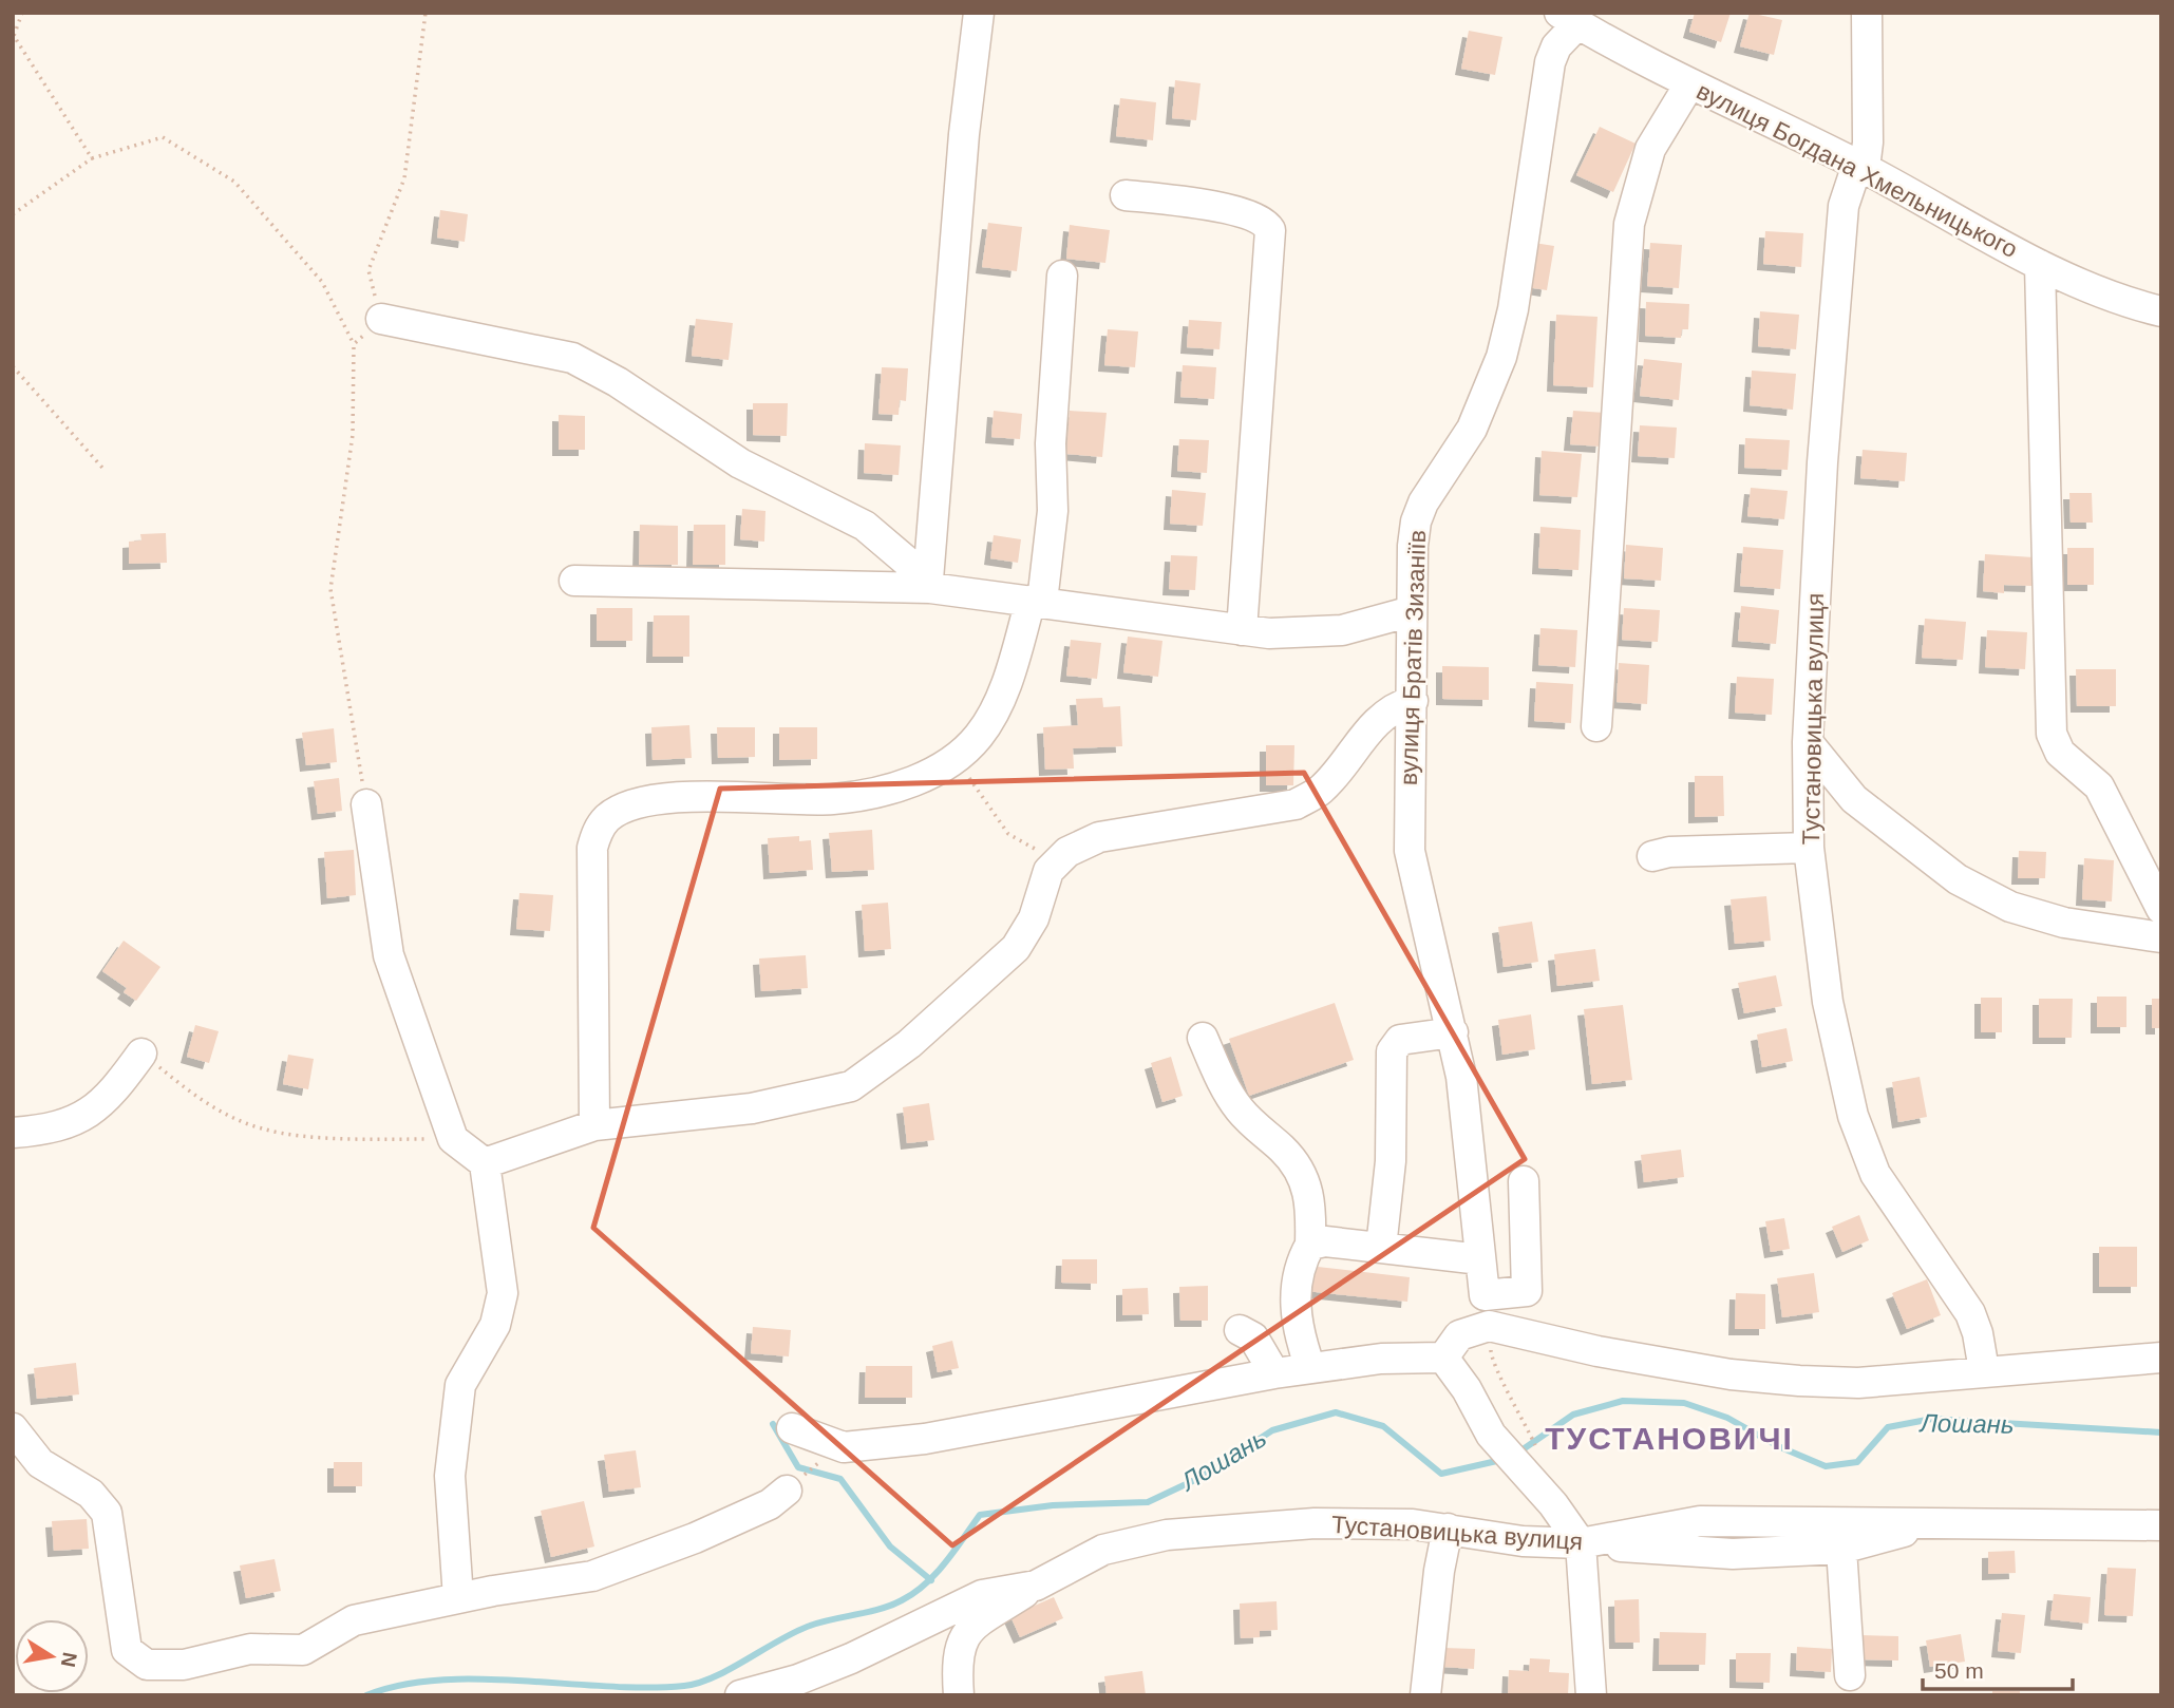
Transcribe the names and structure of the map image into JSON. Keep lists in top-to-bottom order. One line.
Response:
{"streets":{"street":["вулиця Богдана Хмельницького","вулиця Братів Зизаніїв","Тустановицька вулиця"]},"crossings":[["вулиця Богдана Хмельницького","вулиця Братів Зизаніїв"],["вулиця Богдана Хмельницького","Тустановицька вулиця"]],"districts":["ТУСТАНОВИЧІ"],"water":["Лошань"],"scale_bar":"50 m","north":"right"}
